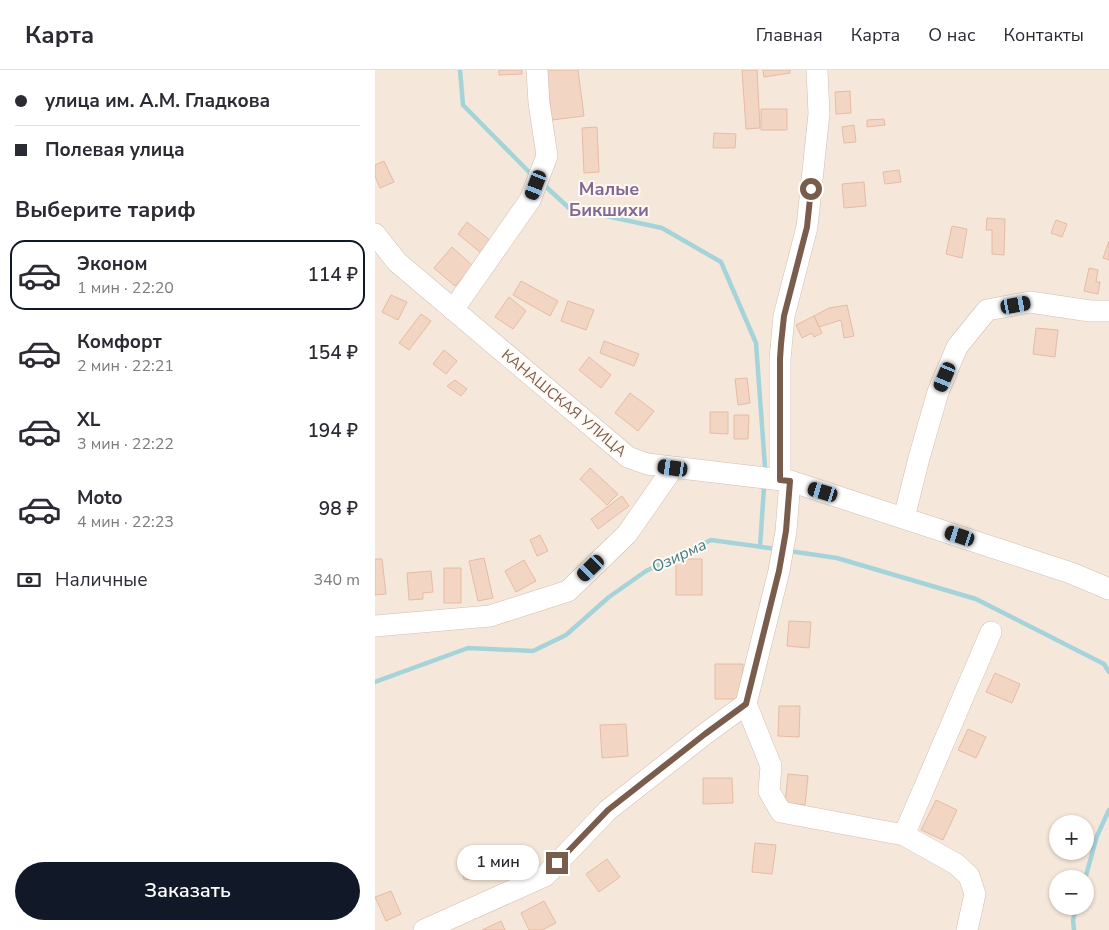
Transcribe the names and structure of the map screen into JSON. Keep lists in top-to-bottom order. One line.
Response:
{"streets":{"street":["КАНАШСКАЯ УЛИЦА"]},"districts":["Малые Бикшихи"],"water":["Озирма"],"page":{"header":"Карта","nav":["Главная","Карта","О нас","Контакты"],"banner":["улица им. А.М. Гладкова","Полевая улица"],"heading":"Выберите тариф","list":[{"name":"Эконом","note":"1 мин · 22:20","value":"114 ₽"},{"name":"Комфорт","note":"2 мин · 22:21","value":"154 ₽"},{"name":"XL","note":"3 мин · 22:22","value":"194 ₽"},{"name":"Moto","note":"4 мин · 22:23","value":"98 ₽"}],"pay":["Наличные","340 m"],"map_buttons":["+","−"],"bubble":"1 мин","buttons":"Заказать"}}
